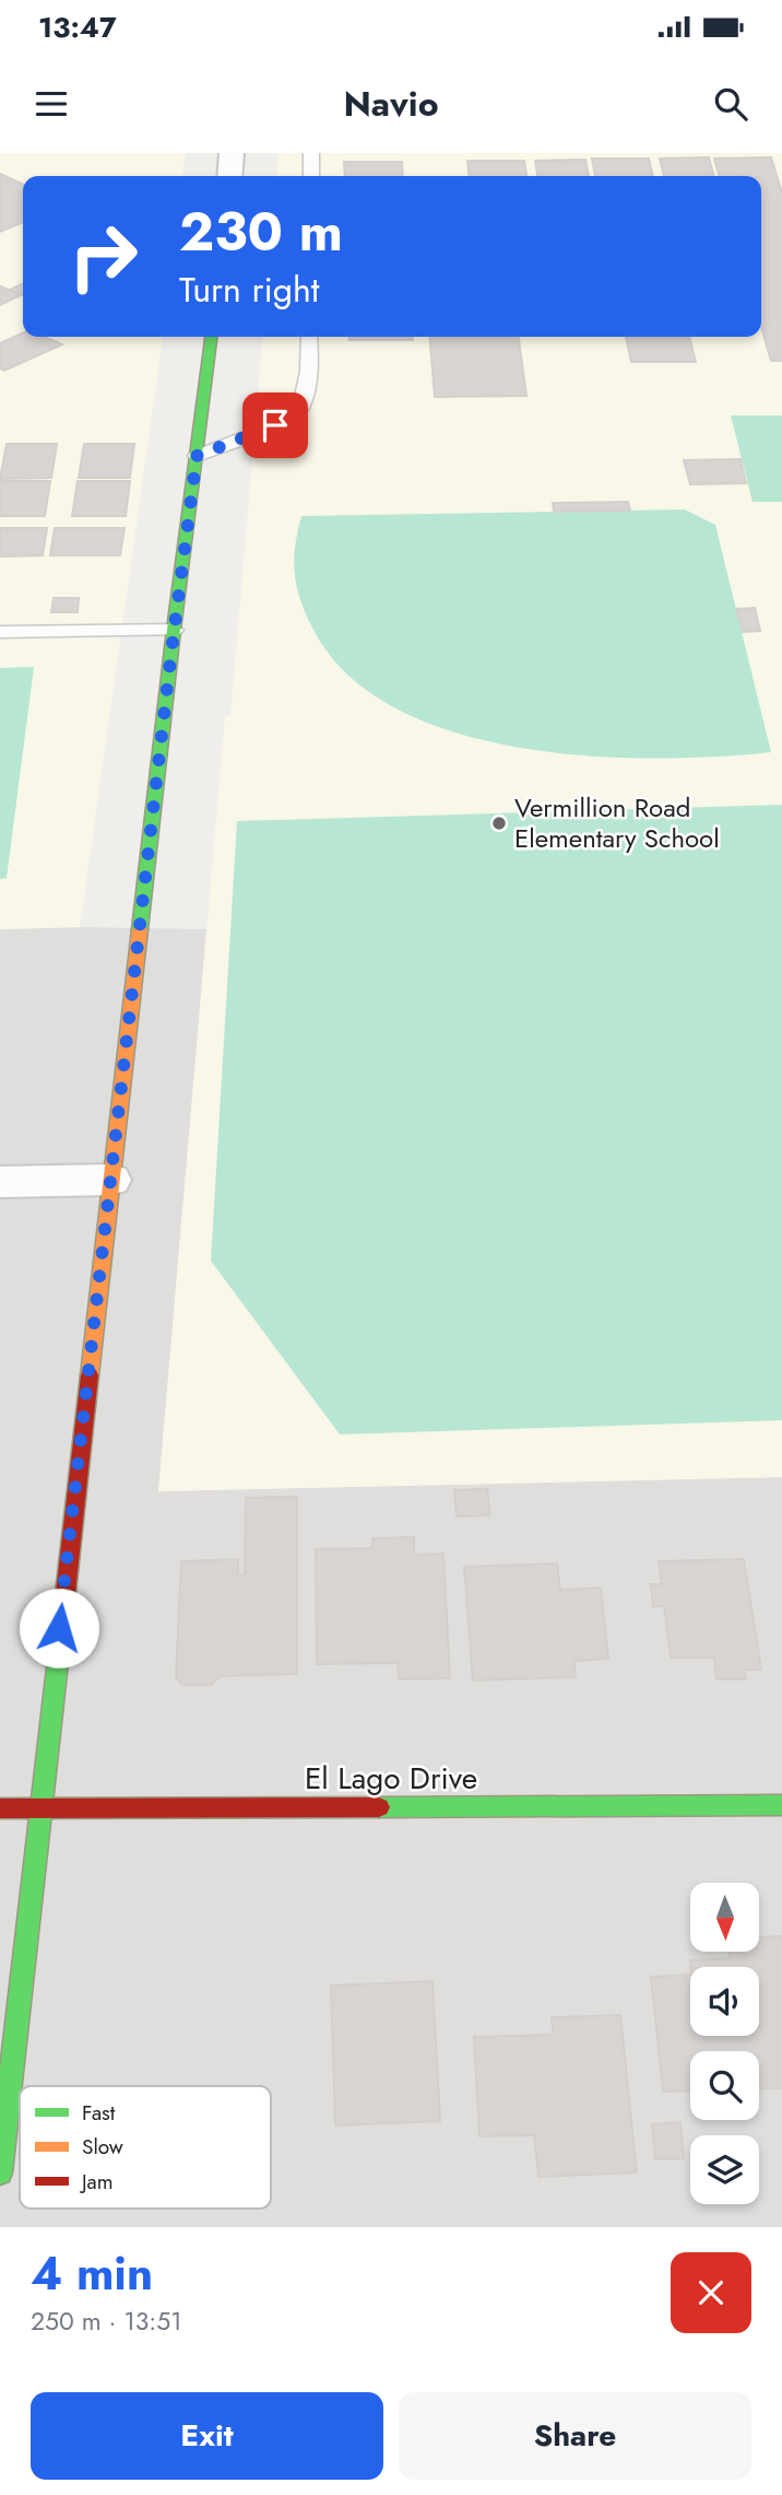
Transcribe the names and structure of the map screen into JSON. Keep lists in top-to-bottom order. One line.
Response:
{"streets":{"street":["El Lago Drive"]},"places":["Vermillion Road Elementary School"],"legend":["Fast","Slow","Jam"],"north":"bottom","page":{"status":"13:47","header":"Navio","turn":["230 m","Turn right"],"heading":["4 min","250 m · 13:51"],"buttons":["Exit","Share"]}}
